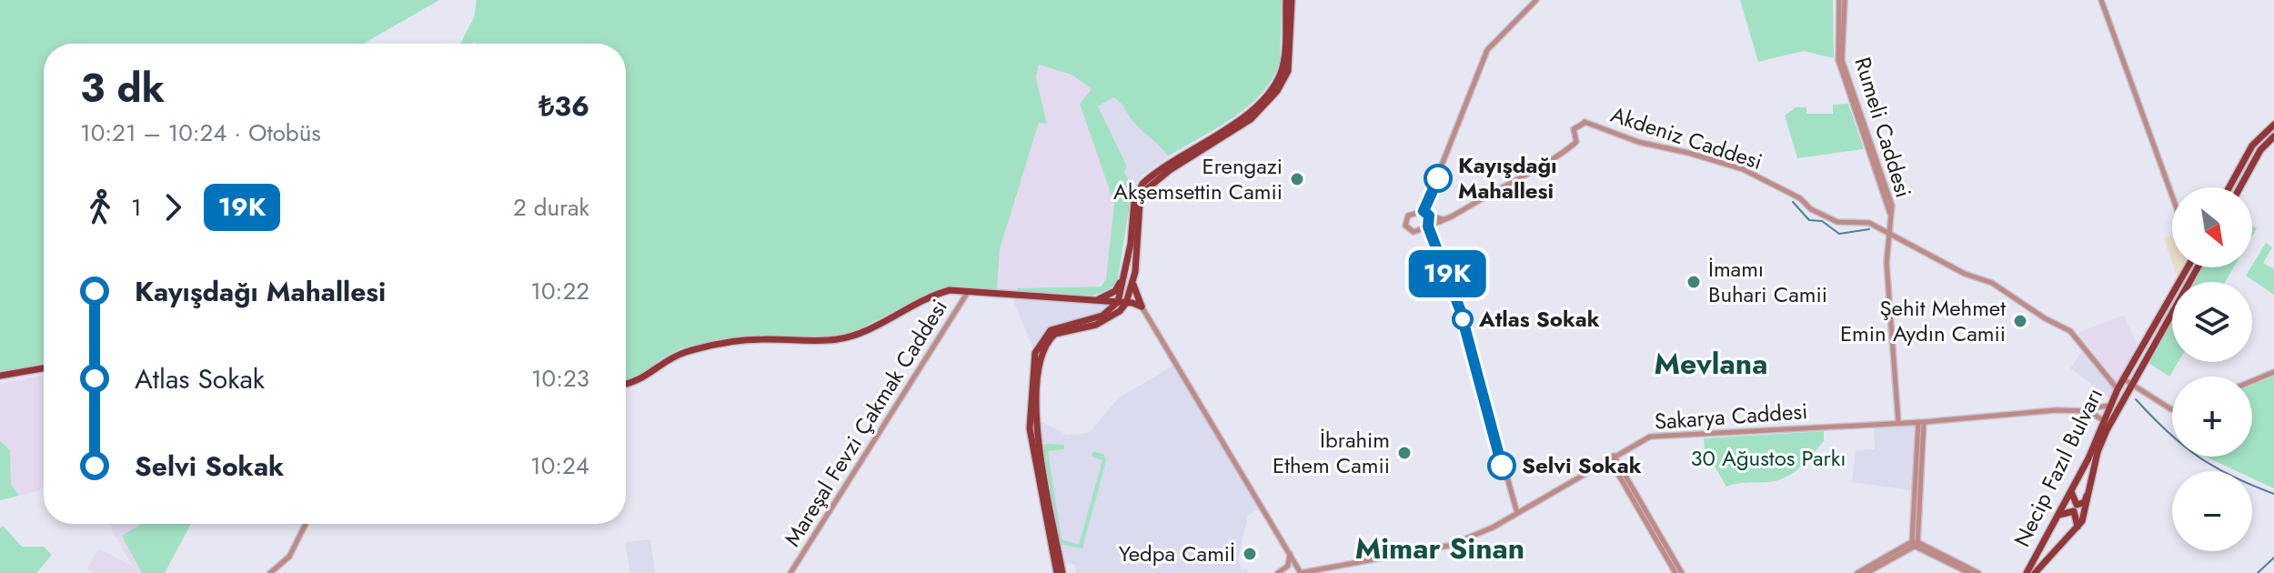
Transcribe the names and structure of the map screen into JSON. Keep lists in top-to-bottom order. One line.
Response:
{"streets":{"main road":["Necip Fazıl Bulvarı"],"street":["Rumeli Caddesi","Akdeniz Caddesi","Sakarya Caddesi","Mareşal Fevzi Çakmak Caddesi"]},"crossings":[["Rumeli Caddesi","Akdeniz Caddesi"],["Akdeniz Caddesi","Necip Fazıl Bulvarı"],["Sakarya Caddesi","Necip Fazıl Bulvarı"]],"districts":["Mevlana","Mimar Sinan"],"parks":["30 Ağustos Parkı"],"places":["Kayışdağı Mahallesi","Erengazi Akşemsettin Camii","İmamı Buhari Camii","Atlas Sokak","Şehit Mehmet Emin Aydın Camii","İbrahim Ethem Camii","Selvi Sokak","Yedpa Camiİ"],"lines":["bus line 19K"],"north":"bottom right","page":{"on_map":"19K","heading":["3 dk","10:21 – 10:24 · Otobüs","₺36"],"legs":["1","19K","2 durak"],"map_buttons":["+","−"],"list":[{"name":"Kayışdağı Mahallesi","value":"10:22"},{"name":"Atlas Sokak","value":"10:23"},{"name":"Selvi Sokak","value":"10:24"}]}}
